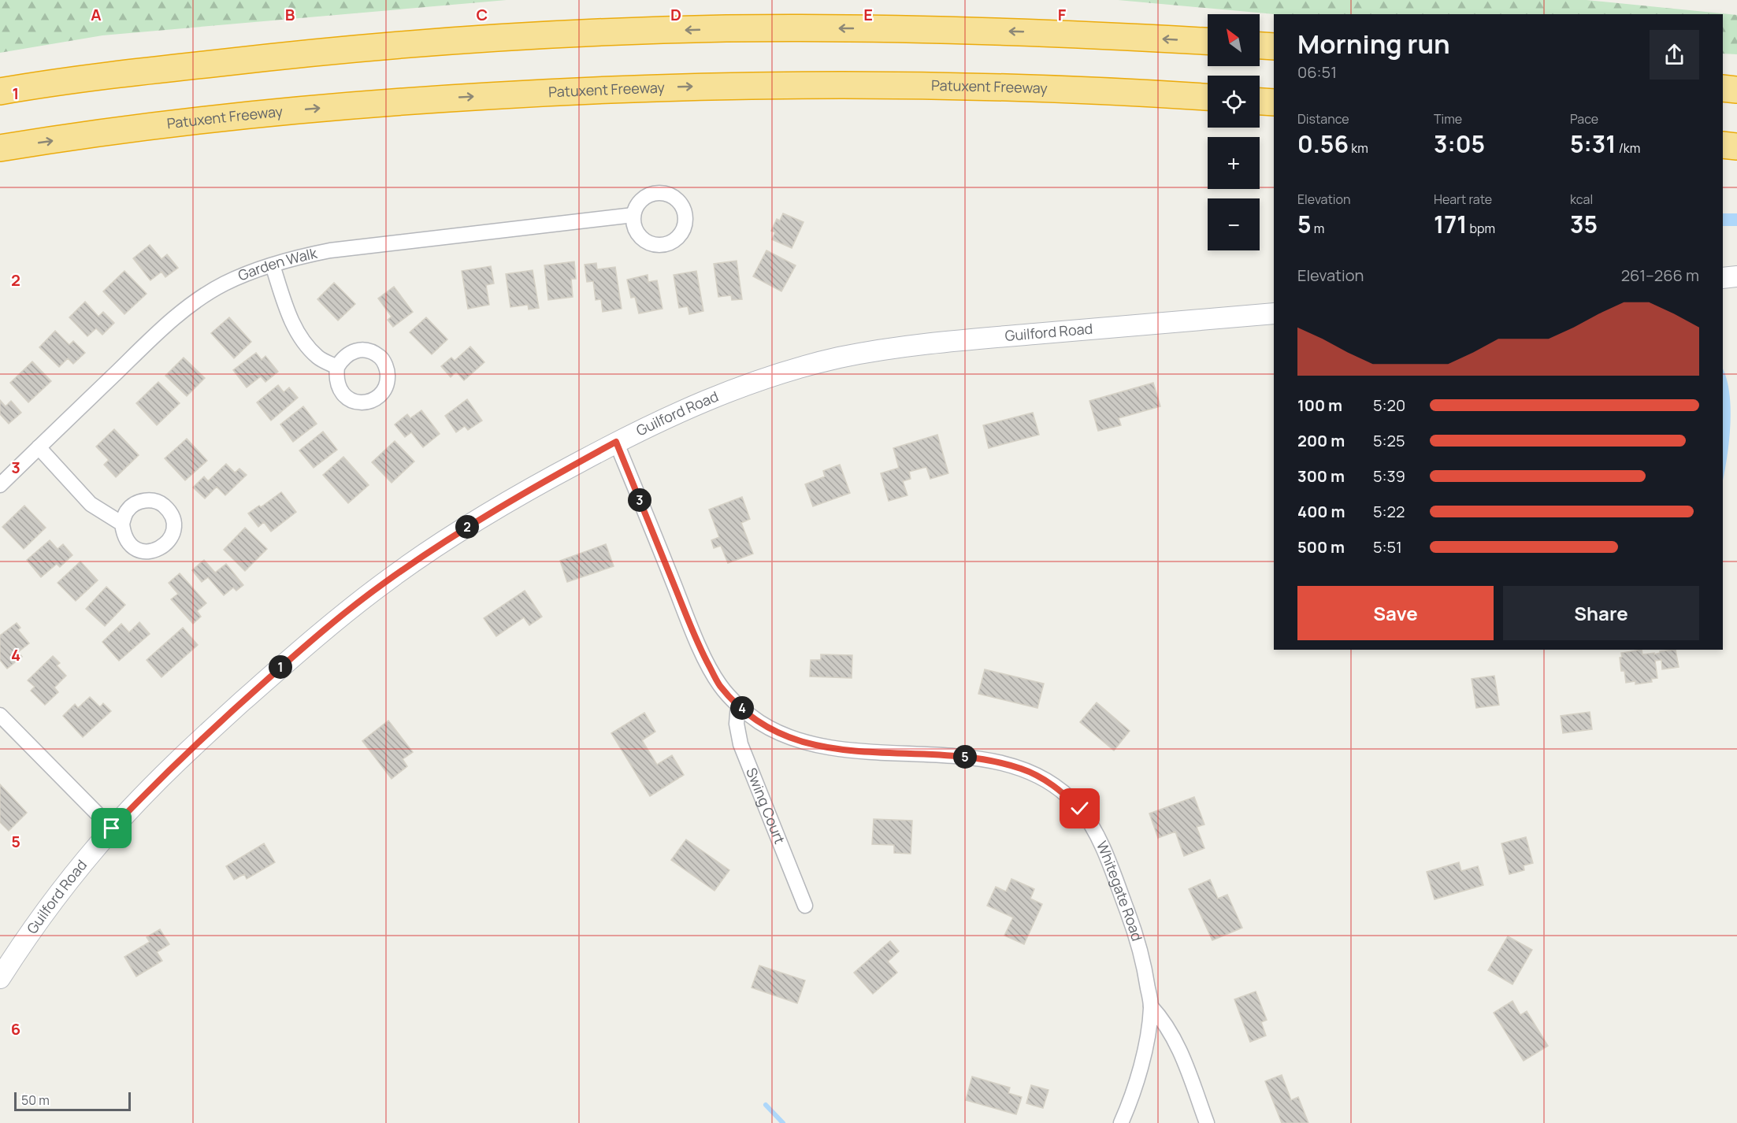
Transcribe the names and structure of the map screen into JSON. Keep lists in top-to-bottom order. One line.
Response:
{"streets":{"highway":["Patuxent Freeway"],"main road":["Guilford Road"],"street":["Garden Walk","Swing Court","Whitegate Road"]},"crossings":[["Guilford Road","Whitegate Road"],["Swing Court","Whitegate Road"]],"scale_bar":"50 m","north":"top left","page":{"map_buttons":["+","−"],"heading":["Morning run","06:51"],"stats":[["Distance","0.56 km"],["Time","3:05"],["Pace","5:31 /km"],["Elevation","5 m"],["Heart rate","171 bpm"],["kcal","35"]],"chart":["Elevation","261–266 m"],"list":[{"name":"100 m","note":"5:20"},{"name":"200 m","note":"5:25"},{"name":"300 m","note":"5:39"},{"name":"400 m","note":"5:22"},{"name":"500 m","note":"5:51"}],"pins":["3","2","1","4","5"],"buttons":["Save","Share"],"scale":"50 m"},"grid":{"columns":["A","B","C","D","E","F"],"rows":["1","2","3","4","5","6"]}}
